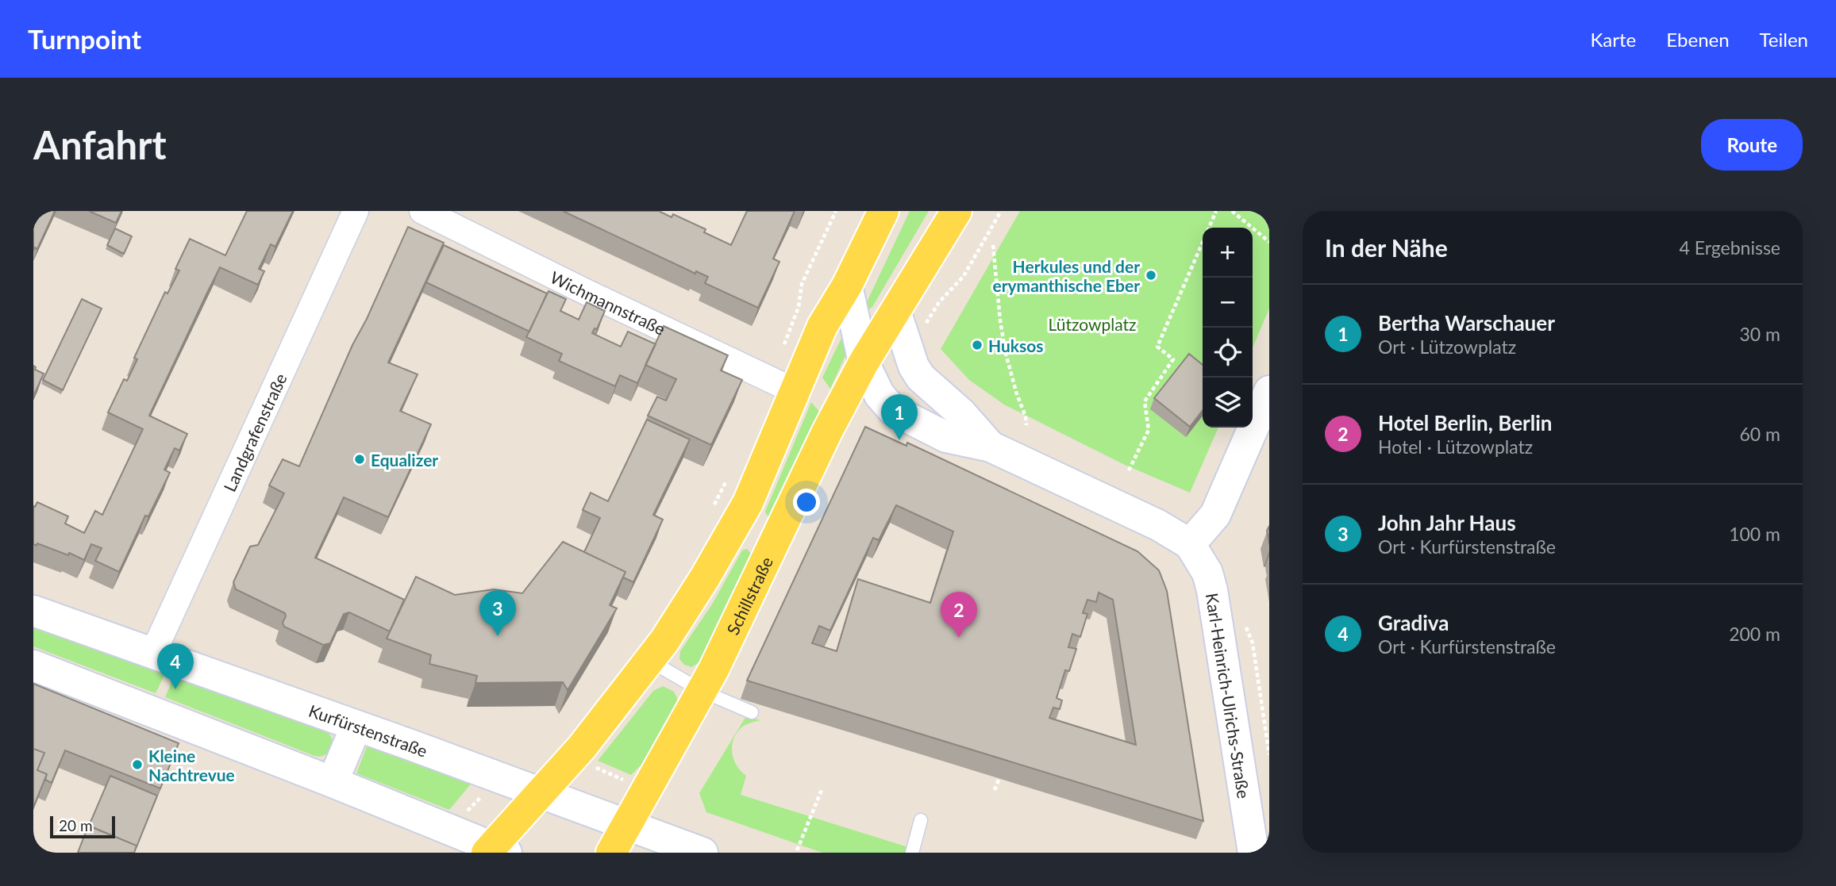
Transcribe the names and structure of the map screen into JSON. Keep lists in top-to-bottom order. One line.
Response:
{"streets":{"main road":["Schillstraße","Karl-Heinrich-Ulrichs-Straße","Kurfürstenstraße"],"street":["Wichmannstraße","Landgrafenstraße"]},"crossings":[["Landgrafenstraße","Kurfürstenstraße"],["Schillstraße","Kurfürstenstraße"]],"parks":["Lützowplatz"],"places":["Herkules und der erymanthische Eber","Huksos","Equalizer","Kleine Nachtrevue"],"scale_bar":"20 m","page":{"header":"Turnpoint","nav":["Karte","Ebenen","Teilen"],"buttons":"Route","title":"Anfahrt","heading":["In der Nähe","4 Ergebnisse"],"map_buttons":["+","−"],"list":[{"mark":"1","name":"Bertha Warschauer","note":"Ort · Lützowplatz","value":"30 m"},{"mark":"2","name":"Hotel Berlin, Berlin","note":"Hotel · Lützowplatz","value":"60 m"},{"mark":"3","name":"John Jahr Haus","note":"Ort · Kurfürstenstraße","value":"100 m"},{"mark":"4","name":"Gradiva","note":"Ort · Kurfürstenstraße","value":"200 m"}],"pins":["1","3","2","4"],"scale":"20 m"}}
